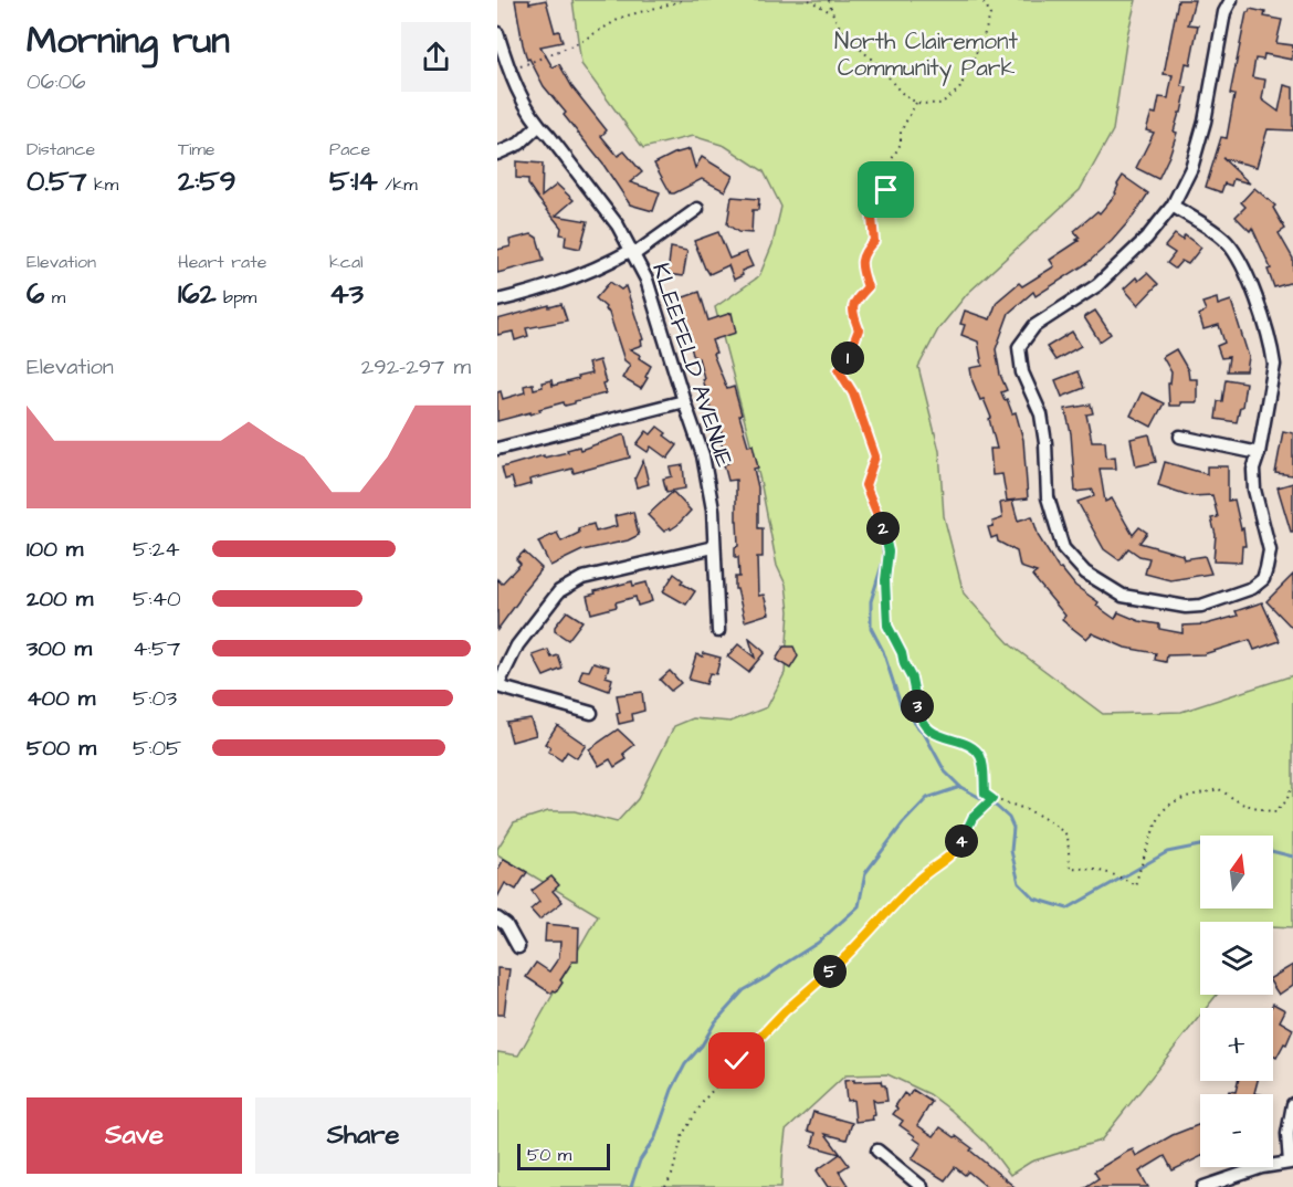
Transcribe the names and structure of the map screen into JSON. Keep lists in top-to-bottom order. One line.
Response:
{"streets":{"street":["KLEEFELD AVENUE"]},"parks":["North Clairemont Community Park"],"scale_bar":"50 m","north":"top","page":{"heading":["Morning run","06:06"],"stats":[["Distance","0.57 km"],["Time","2:59"],["Pace","5:14 /km"],["Elevation","6 m"],["Heart rate","162 bpm"],["kcal","43"]],"chart":["Elevation","292–297 m"],"pins":["1","2","3","4","5"],"list":[{"name":"100 m","note":"5:24"},{"name":"200 m","note":"5:40"},{"name":"300 m","note":"4:57"},{"name":"400 m","note":"5:03"},{"name":"500 m","note":"5:05"}],"map_buttons":["+","−"],"buttons":["Save","Share"],"scale":"50 m"}}
